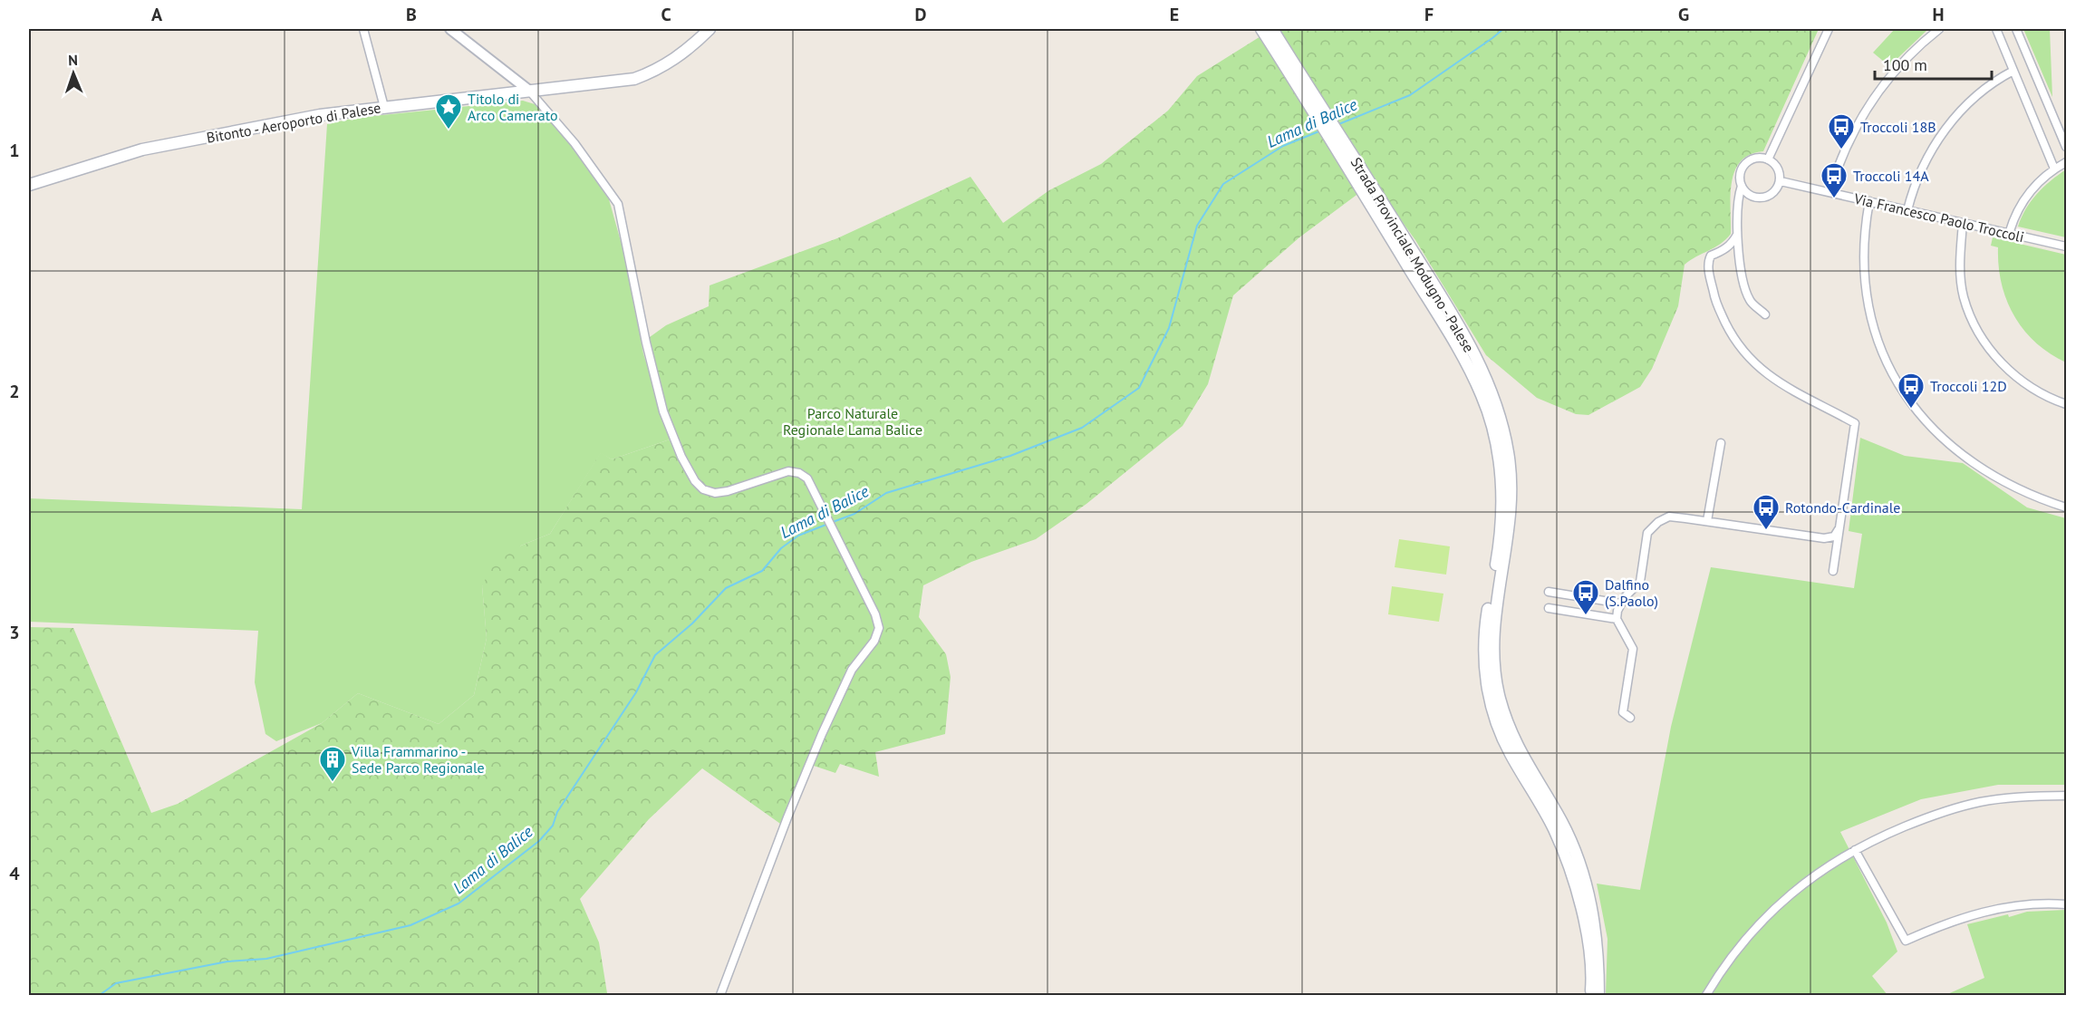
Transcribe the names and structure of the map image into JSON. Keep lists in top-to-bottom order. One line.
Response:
{"streets":{"main road":["Bitonto - Aeroporto di Palese","Strada Provinciale Modugno - Palese"],"street":["Via Francesco Paolo Troccoli"]},"water":["Lama di Balice"],"parks":["Parco Naturale Regionale Lama Balice"],"places":{"place":["Titolo di Arco Camerato"],"bus stop":["Troccoli 18B","Troccoli 14A","Troccoli 12D","Rotondo-Cardinale","Dalfino (S.Paolo)"],"building":["Villa Frammarino - Sede Parco Regionale"]},"scale_bar":"100 m","north":"top","grid":{"columns":["A","B","C","D","E","F","G","H"],"rows":["1","2","3","4"]}}
